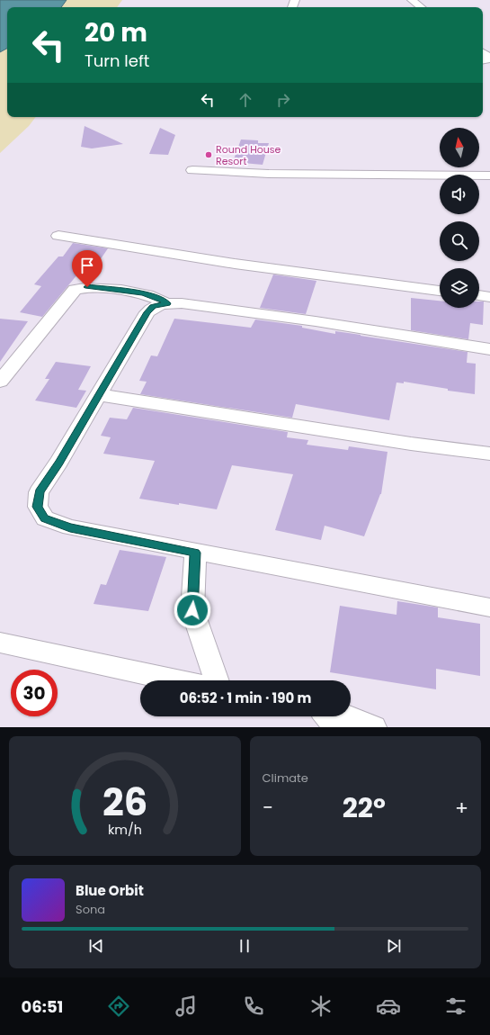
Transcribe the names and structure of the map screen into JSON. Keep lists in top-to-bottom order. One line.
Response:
{"places":["Round House Resort"],"north":"top","page":{"turn":["20 m","Turn left"],"limit":"30","trip":"06:52 · 1 min · 190 m","tile":"Climate","heat":["−","22°","+"],"song":["Blue Orbit","Sona"],"tabs":"06:51","gauge":["26","km/h"]}}
